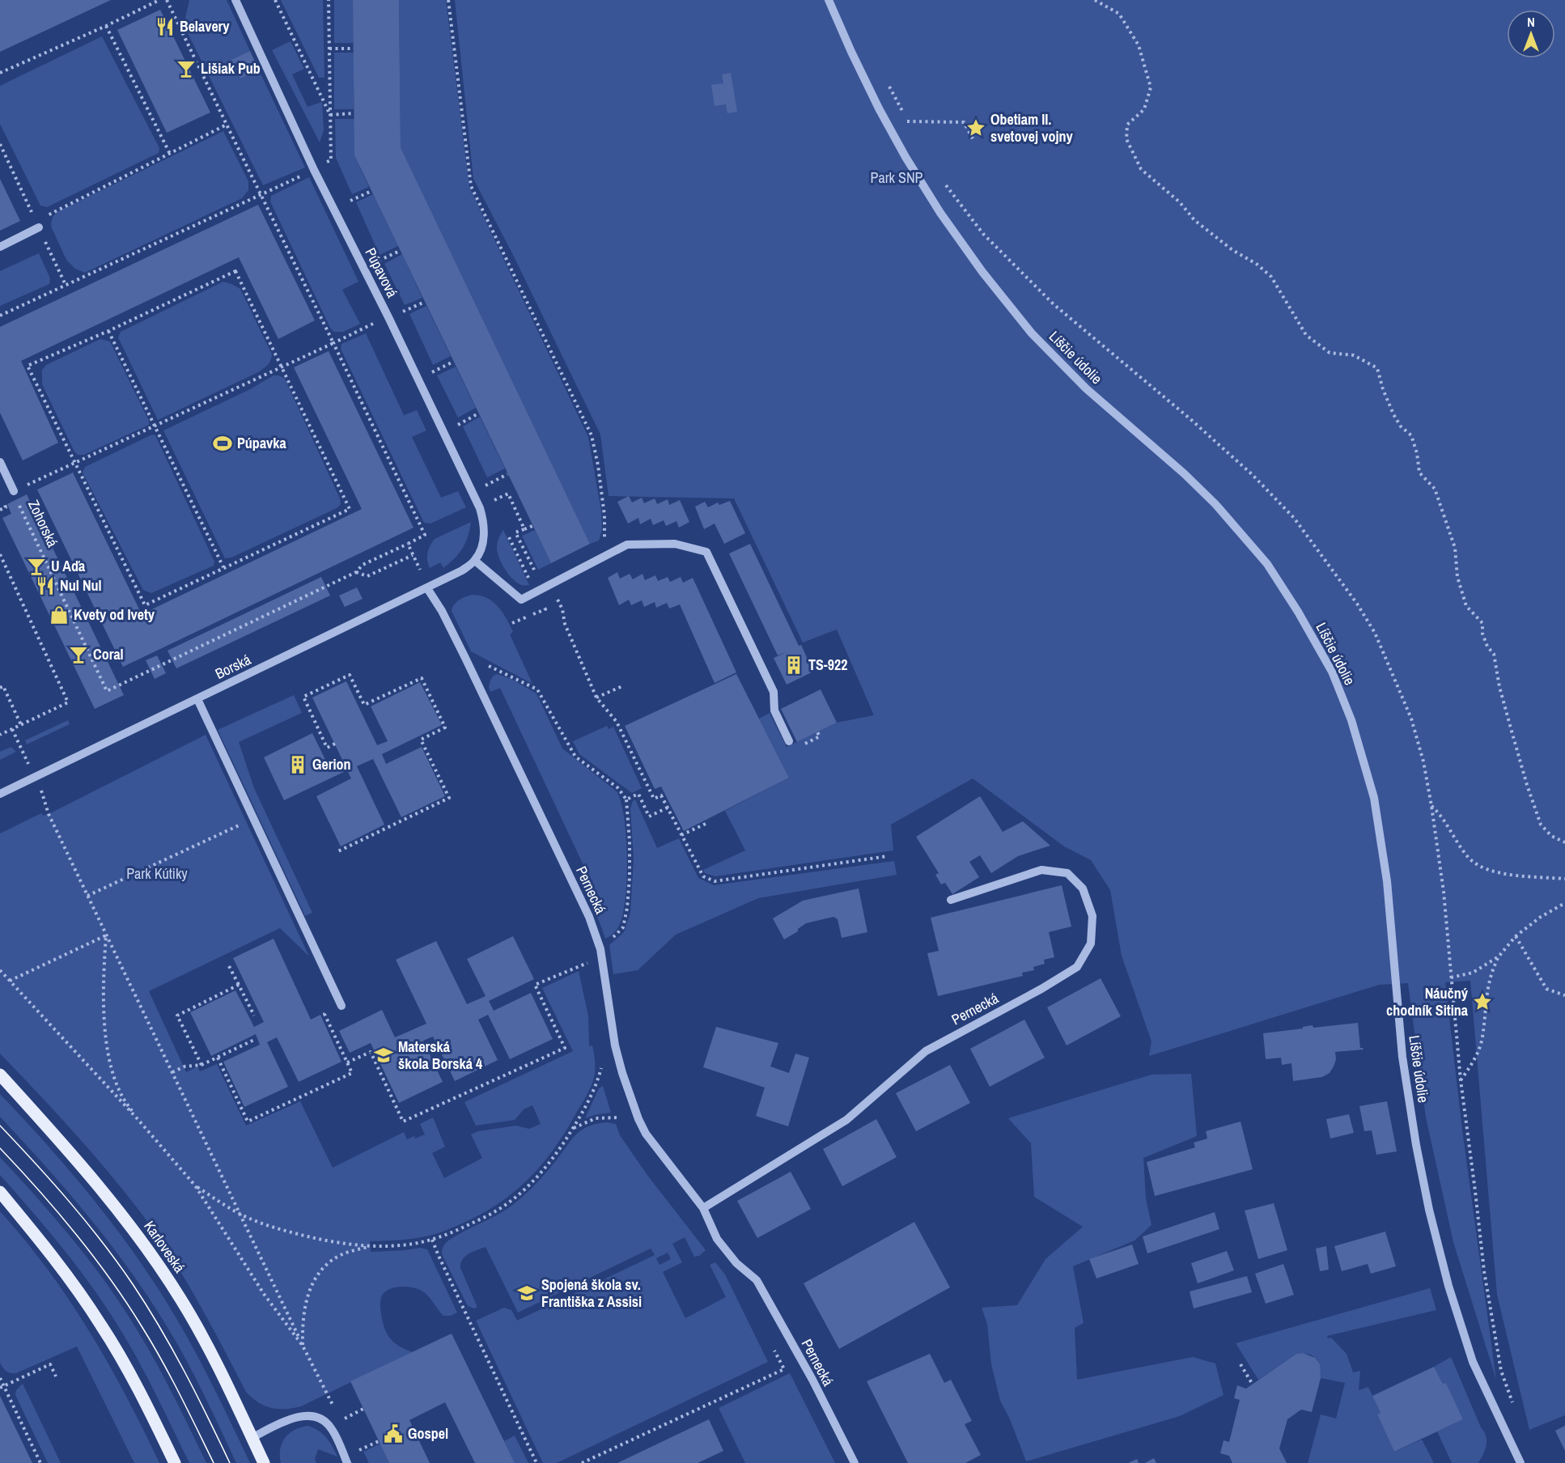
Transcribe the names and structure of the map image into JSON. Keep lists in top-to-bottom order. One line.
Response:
{"streets":{"main road":["Karloveská"],"street":["Púpavová","Líščie údolie","Zohorská","Borská","Pernecká"]},"crossings":[["Púpavová","Borská"],["Borská","Pernecká"]],"parks":["Park SNP","Park Kútiky"],"places":{"restaurant":["Belavery","Nul Nul"],"bar":["Lišiak Pub","U Aďa","Coral"],"place":["Obetiam II. svetovej vojny","Náučný chodník Sitina"],"sports":["Púpavka"],"shop":["Kvety od Ivety"],"building":["TS-922","Gerion"],"school or university":["Materská škola Borská 4","Spojená škola sv. Františka z Assisi"],"public building":["Gospel"]},"north":"top"}
